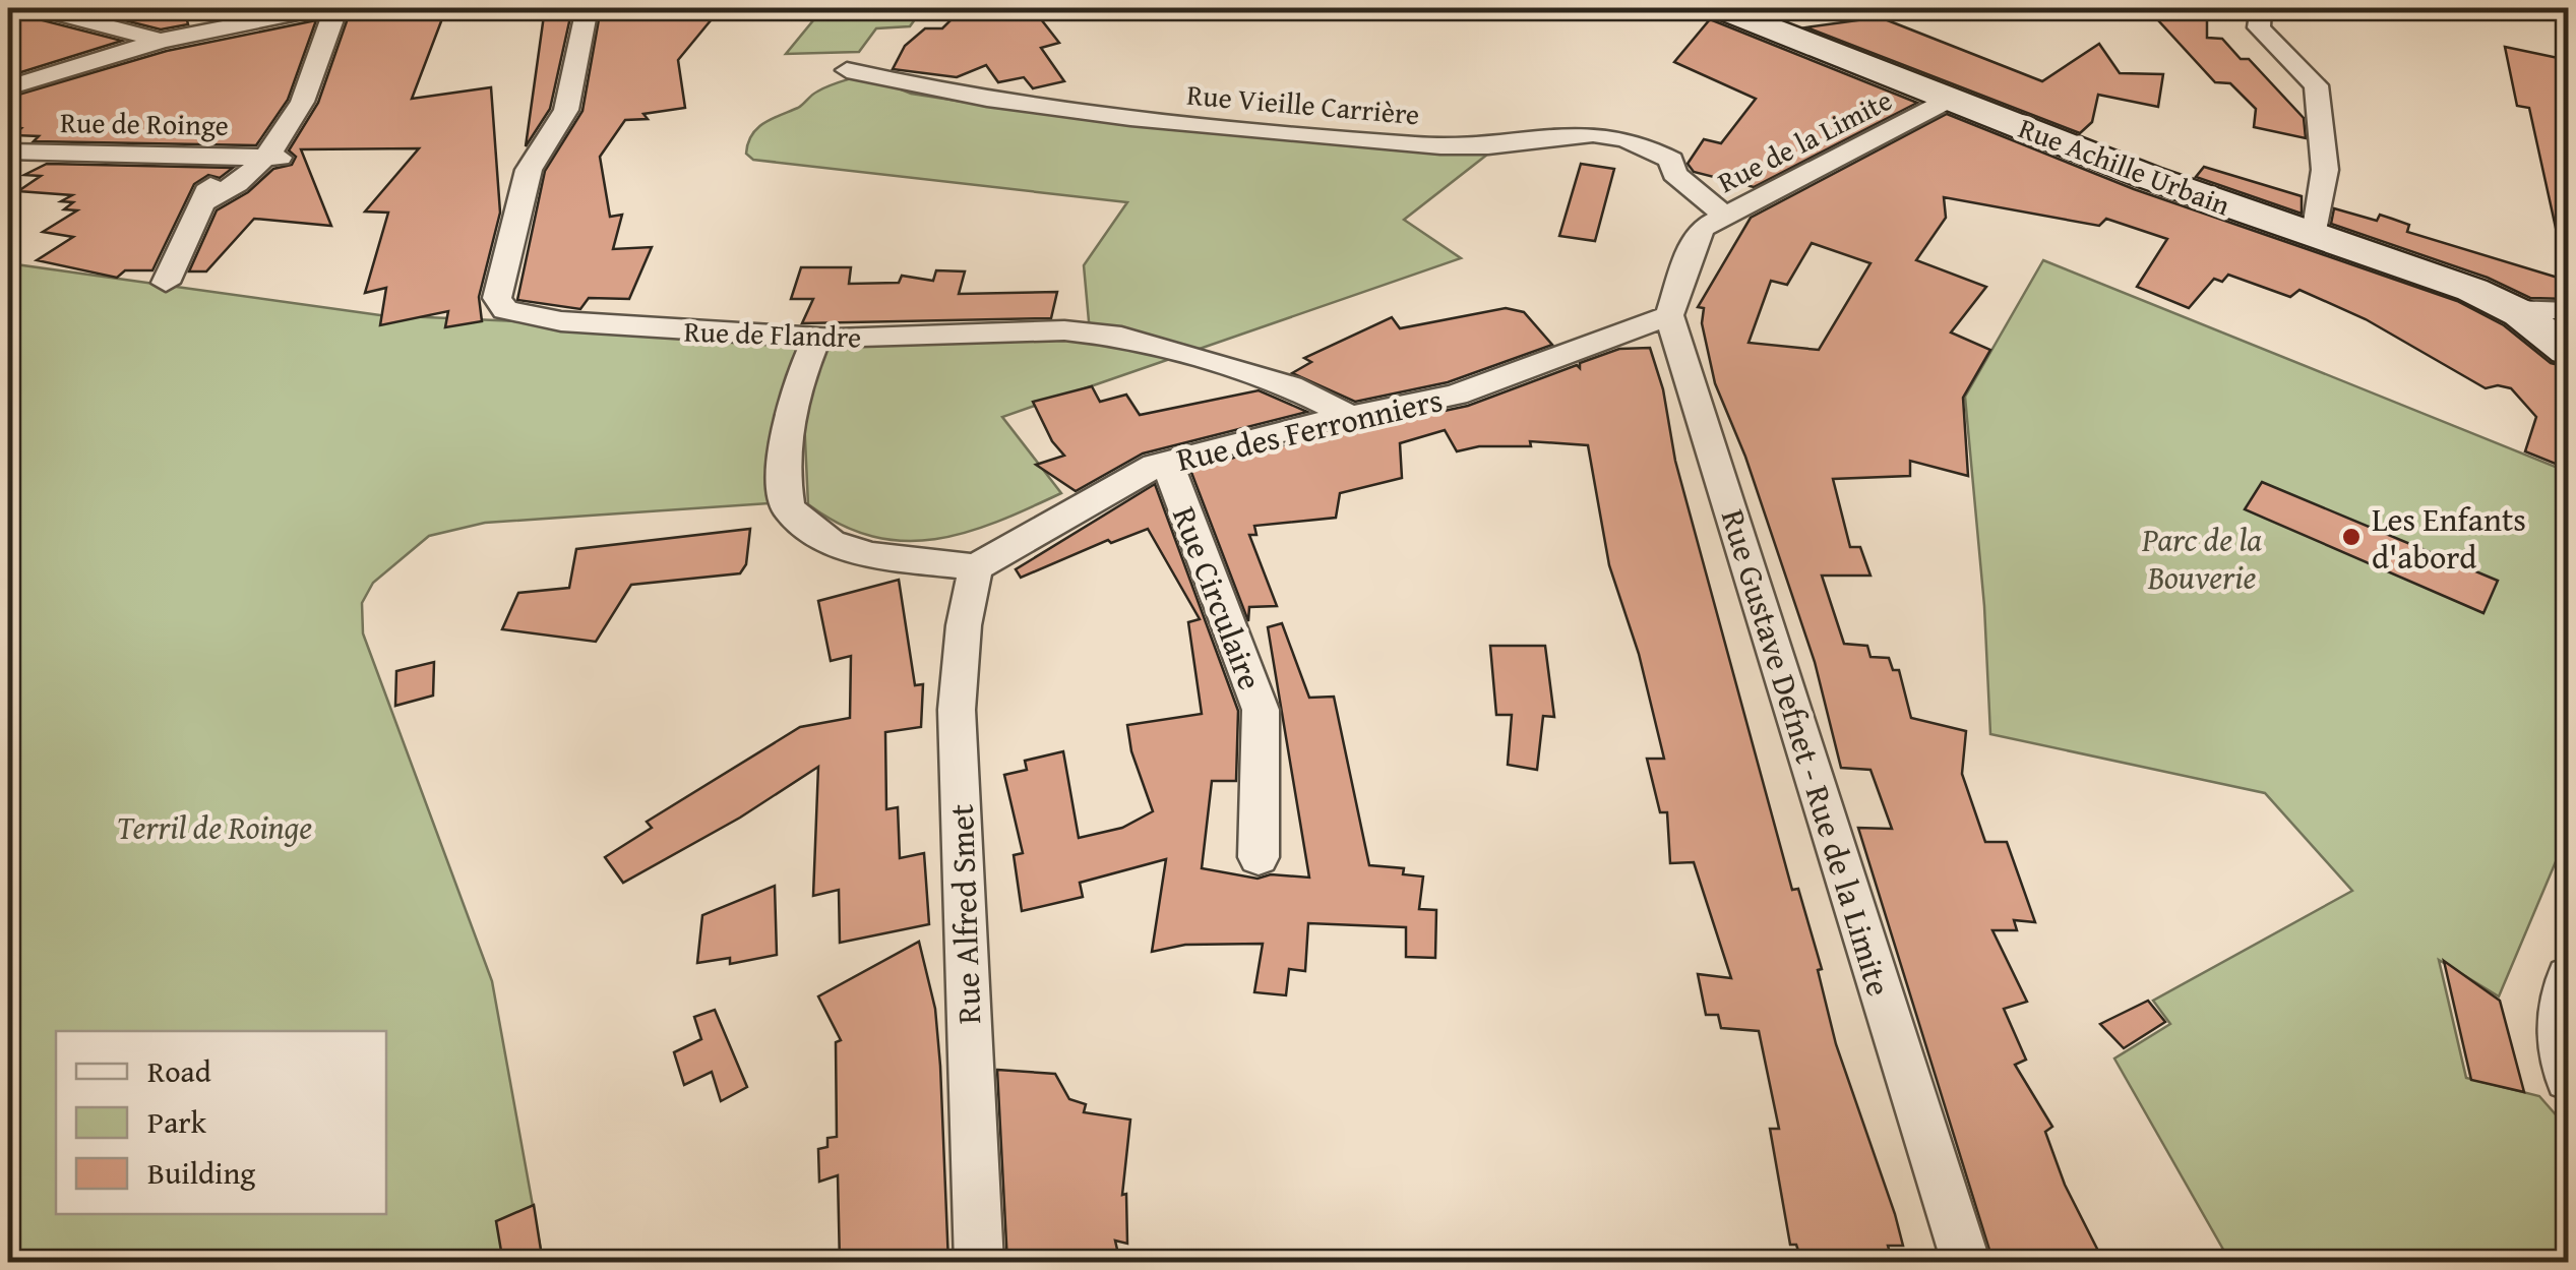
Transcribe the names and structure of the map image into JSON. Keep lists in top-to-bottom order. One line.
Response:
{"streets":{"street":["Rue Vieille Carrière","Rue de Roinge","Rue de la Limite","Rue Achille Urbain","Rue de Flandre","Rue des Ferronniers","Rue Circulaire","Rue Gustave Defnet - Rue de la Limite","Rue Alfred Smet"]},"crossings":[["Rue Vieille Carrière","Rue de la Limite"],["Rue de la Limite","Rue Achille Urbain"],["Rue de la Limite","Rue des Ferronniers"],["Rue de la Limite","Rue Gustave Defnet - Rue de la Limite"],["Rue de Flandre","Rue des Ferronniers"],["Rue des Ferronniers","Rue Circulaire"],["Rue des Ferronniers","Rue Gustave Defnet - Rue de la Limite"],["Rue des Ferronniers","Rue Alfred Smet"]],"parks":["Parc de la Bouverie","Terril de Roinge"],"places":["Les Enfants d'abord"],"legend":["Road","Park","Building"]}
